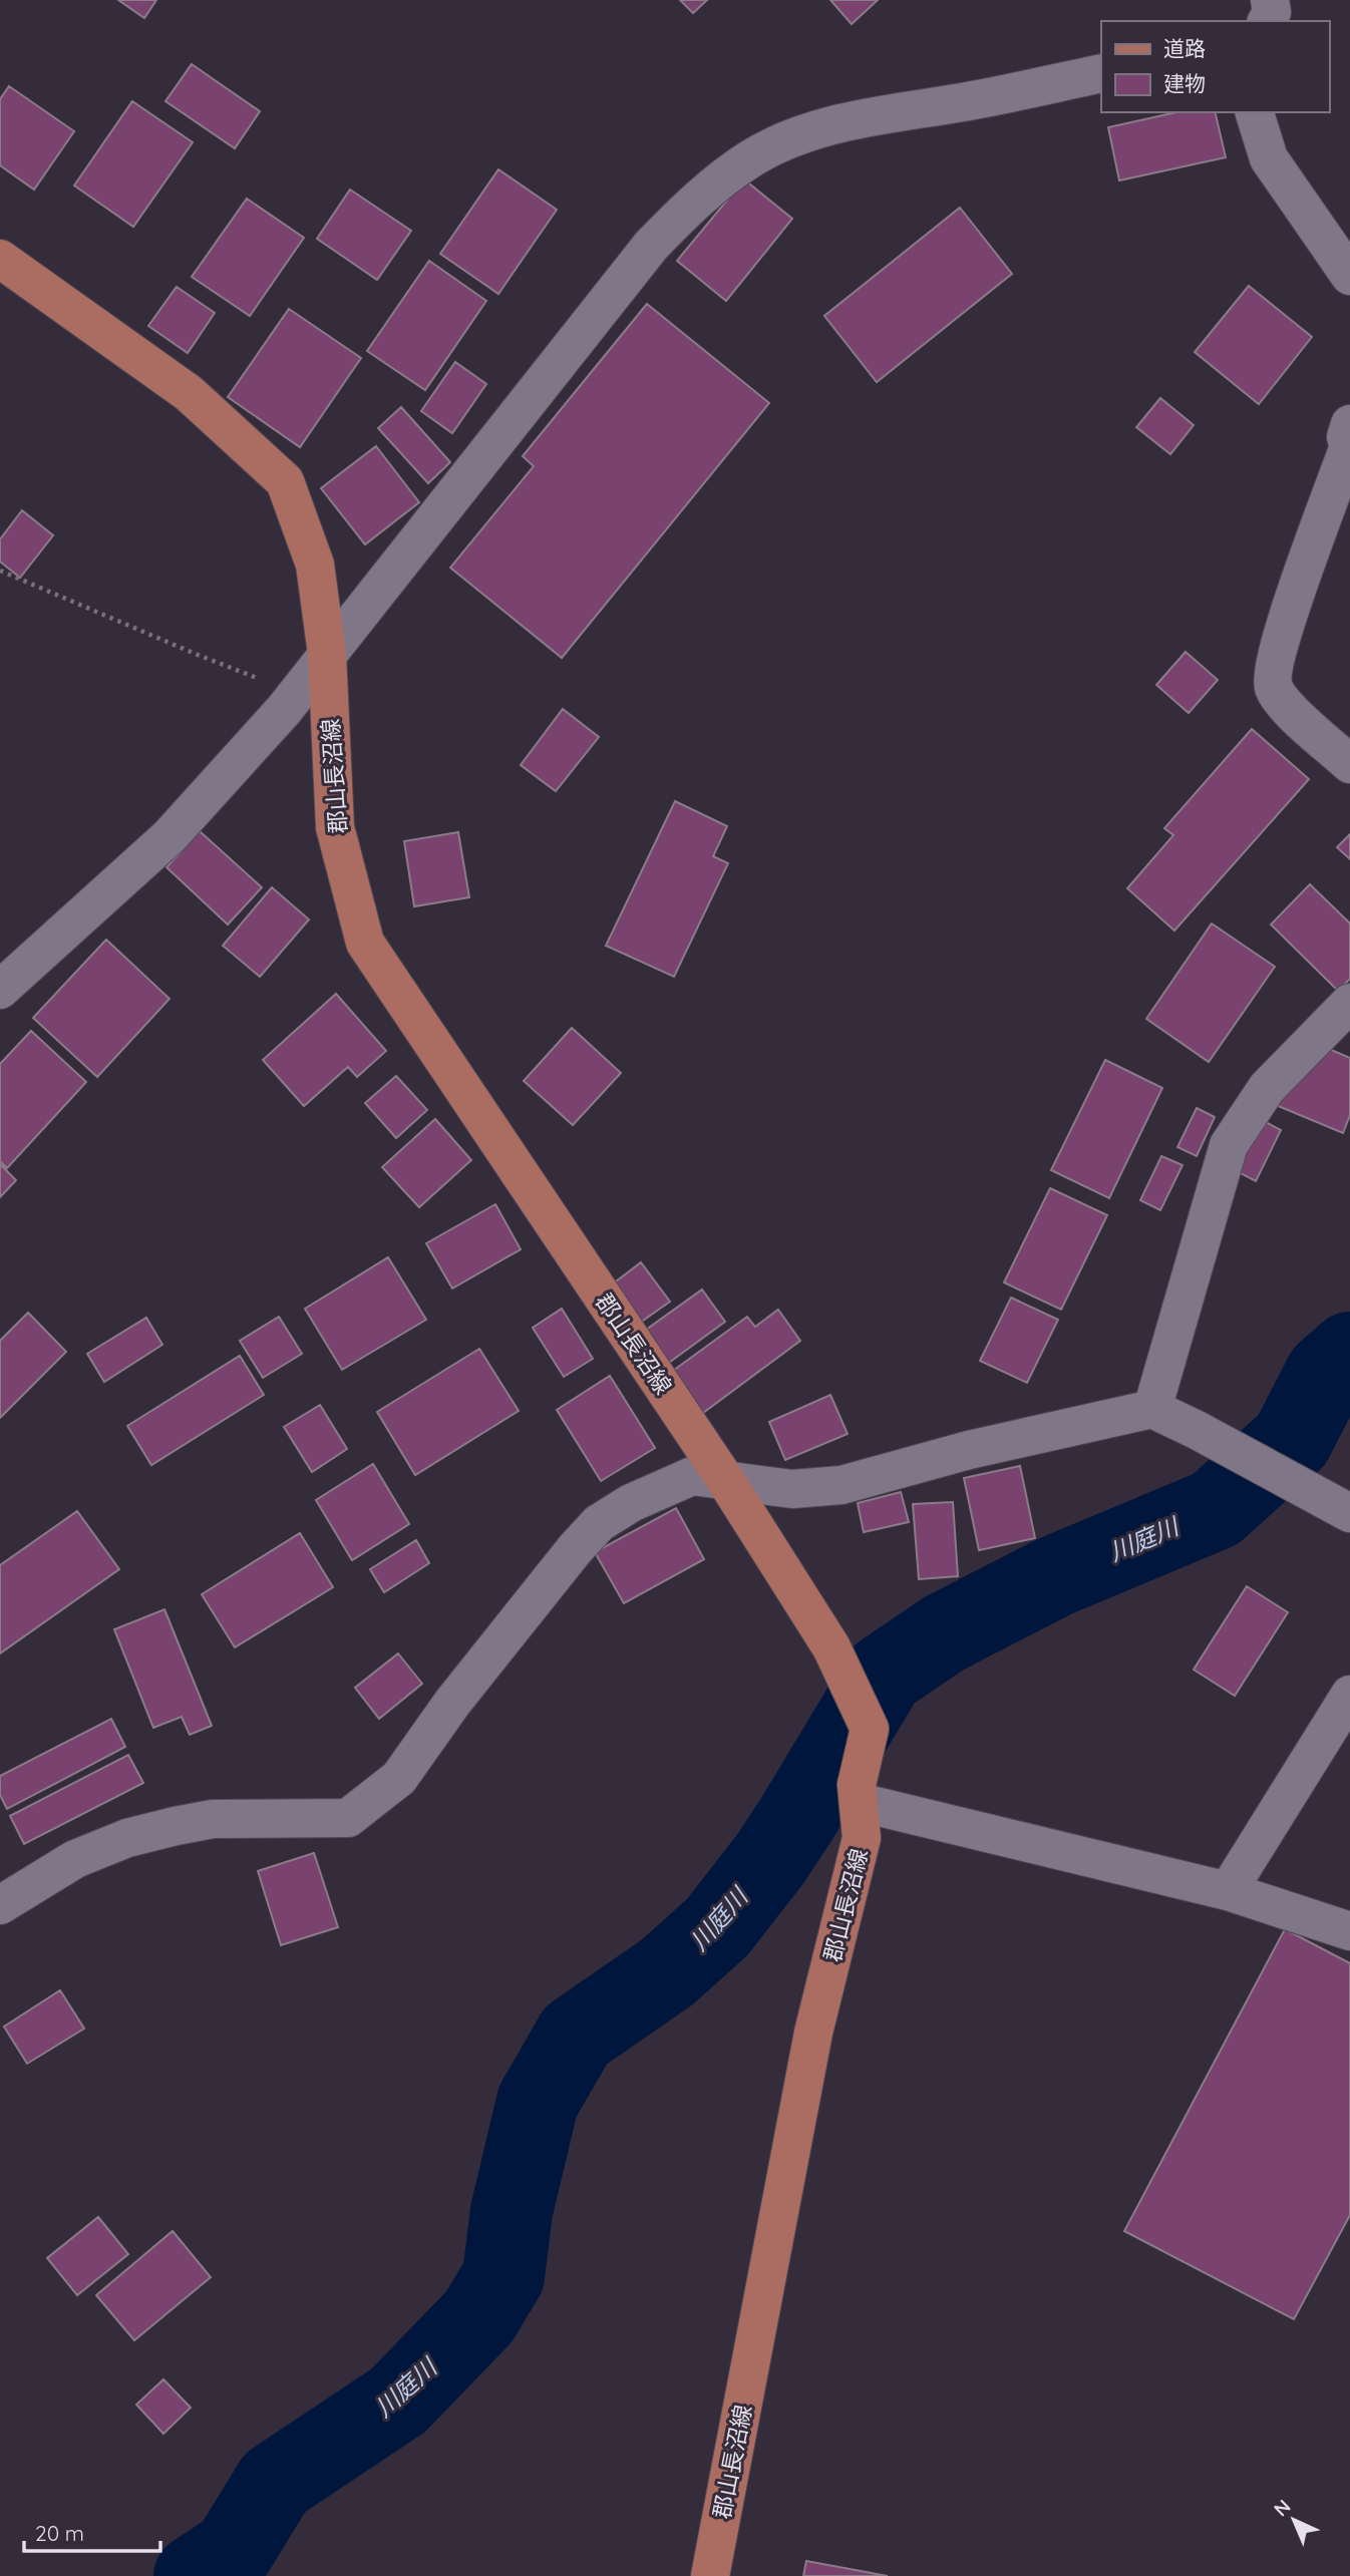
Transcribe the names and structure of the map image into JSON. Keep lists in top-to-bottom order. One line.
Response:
{"streets":{"main road":["郡山長沼線"]},"water":["川庭川"],"legend":["道路","建物"],"scale_bar":"20 m","north":"top left"}
